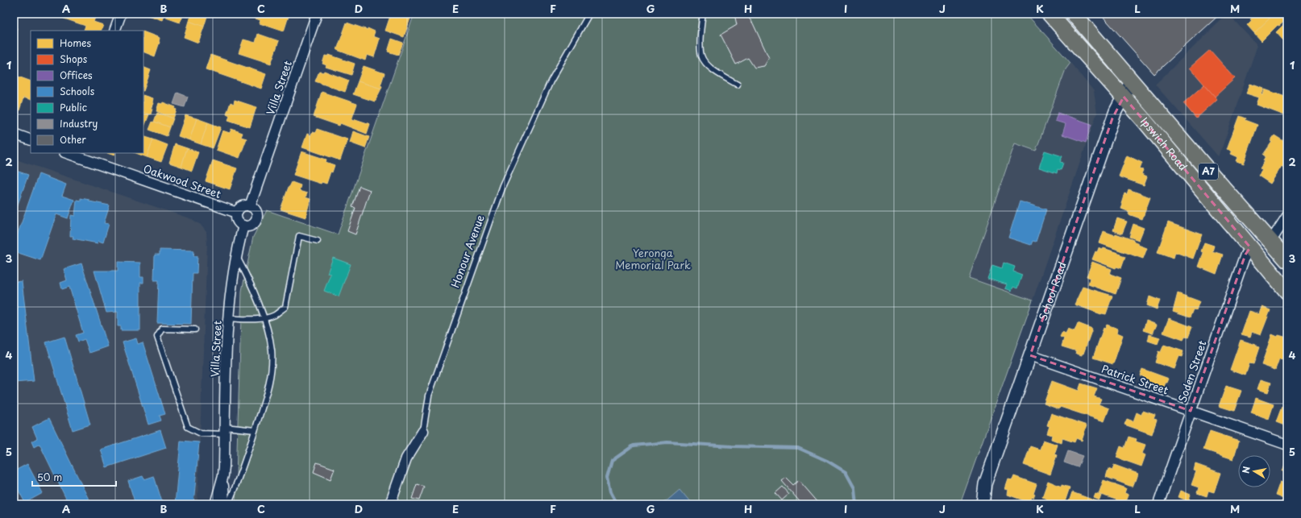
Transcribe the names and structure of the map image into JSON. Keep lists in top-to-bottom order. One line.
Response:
{"streets":{"highway":["Ipswich Road","A7"],"street":["Villa Street","Oakwood Street","Honour Avenue","School Road","Soden Street","Patrick Street"]},"crossings":[["Villa Street","Oakwood Street"],["Ipswich Road","School Road"],["Ipswich Road","Soden Street"],["School Road","Patrick Street"],["Soden Street","Patrick Street"]],"parks":["Yeronga Memorial Park"],"legend":["Homes","Shops","Offices","Schools","Public","Industry","Other"],"scale_bar":"50 m","north":"left","grid":{"columns":["A","B","C","D","E","F","G","H","I","J","K","L","M"],"rows":["1","2","3","4","5"]}}
